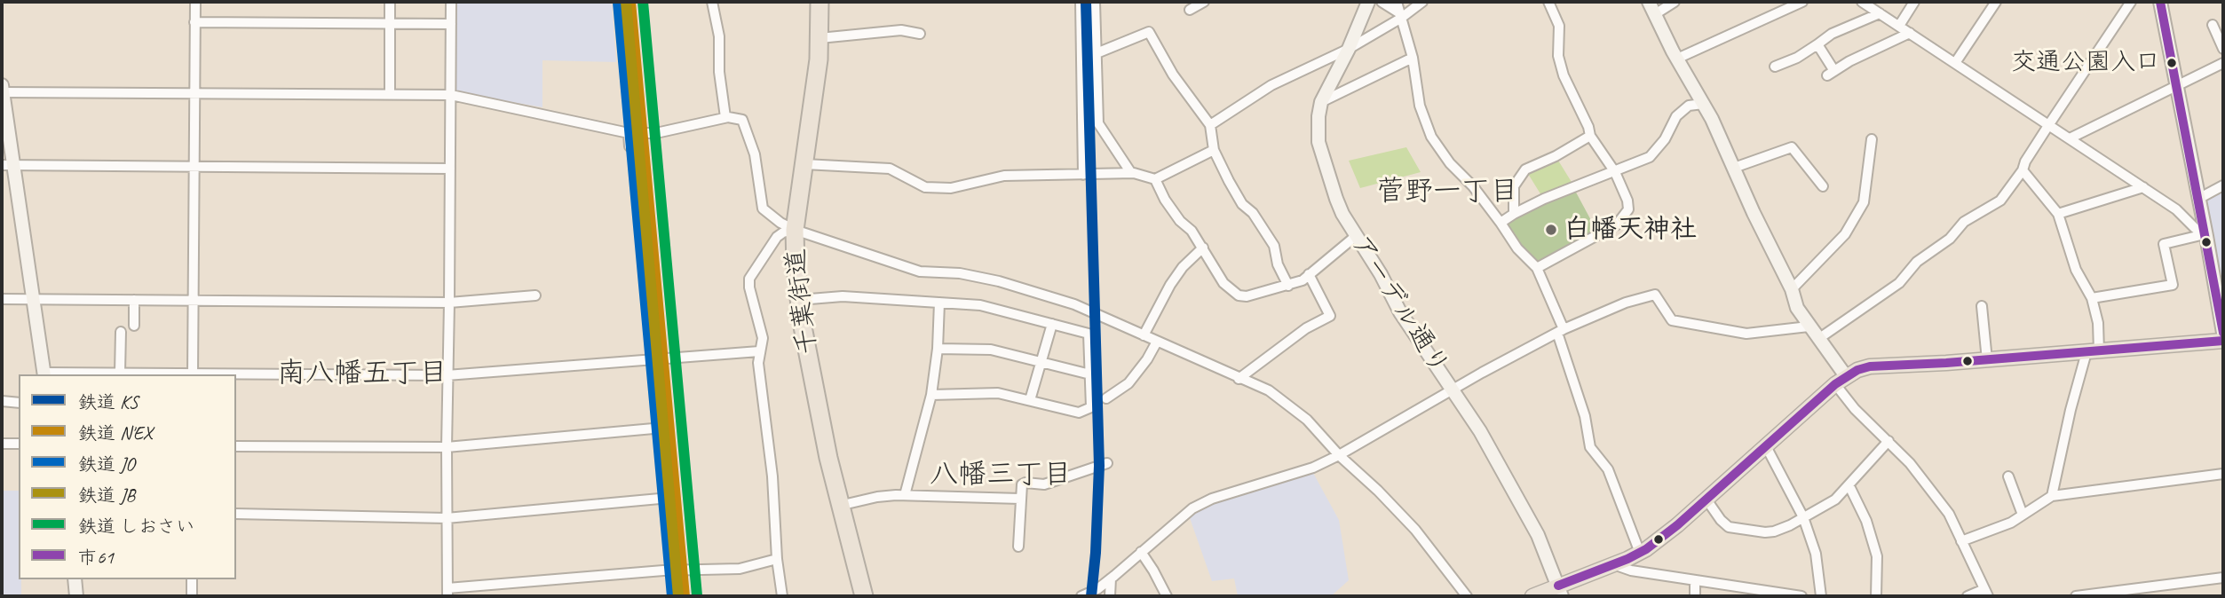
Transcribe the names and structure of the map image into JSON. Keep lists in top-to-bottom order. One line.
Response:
{"streets":{"highway":["千葉街道"],"street":["アーデル通り"]},"districts":["菅野一丁目","南八幡五丁目","八幡三丁目"],"places":["交通公園入口","白幡天神社"],"lines":["rail line KS","rail line N'EX","rail line JB","rail line しおさい","transit line 市61","rail line JO"],"legend":["鉄道 KS","鉄道 N'EX","鉄道 JO","鉄道 JB","鉄道 しおさい","市61"]}
